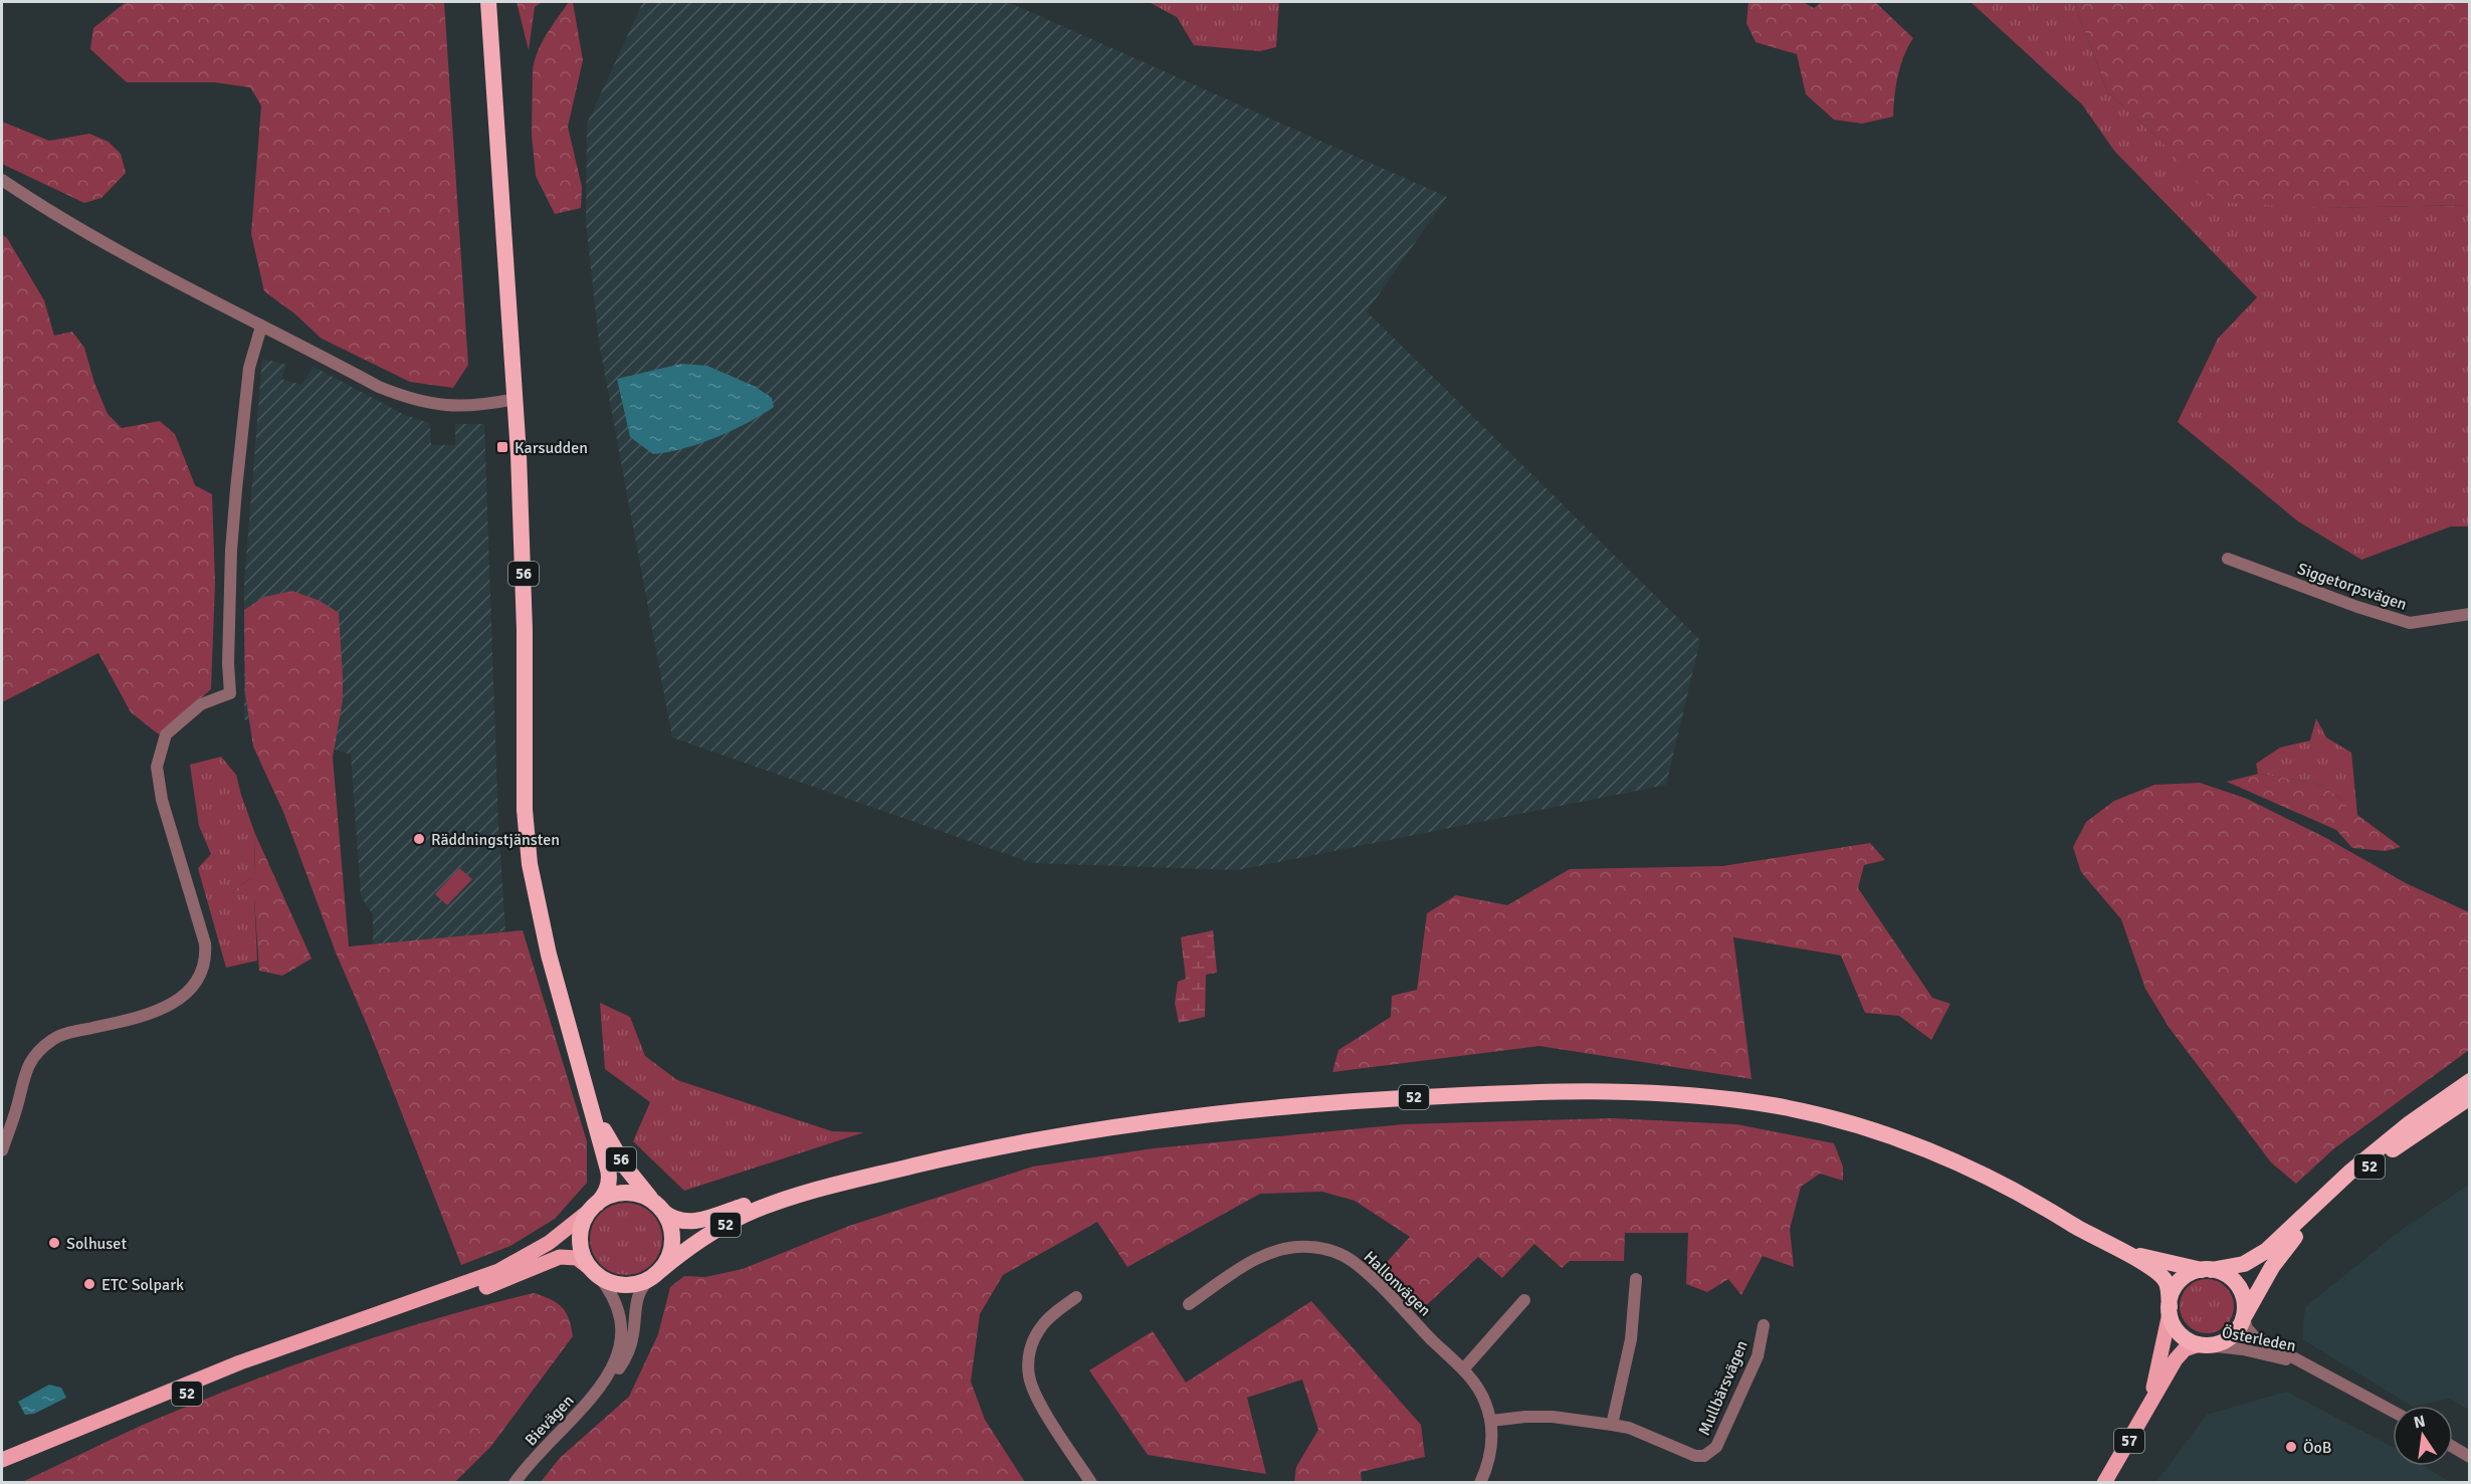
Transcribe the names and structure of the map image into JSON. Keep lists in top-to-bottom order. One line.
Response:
{"streets":{"highway":["56","52"],"main road":["57"],"street":["Siggetorpsvägen","Hallonvägen","Österleden","Mullbärsvägen","Bievägen"]},"crossings":[["56","52"],["56","Bievägen"],["52","Österleden"],["52","Bievägen"],["52","57"],["Österleden","57"]],"places":{"transit":["Karsudden"],"other":["Räddningstjänsten","Solhuset","ETC Solpark","ÖoB"]},"north":"top"}
